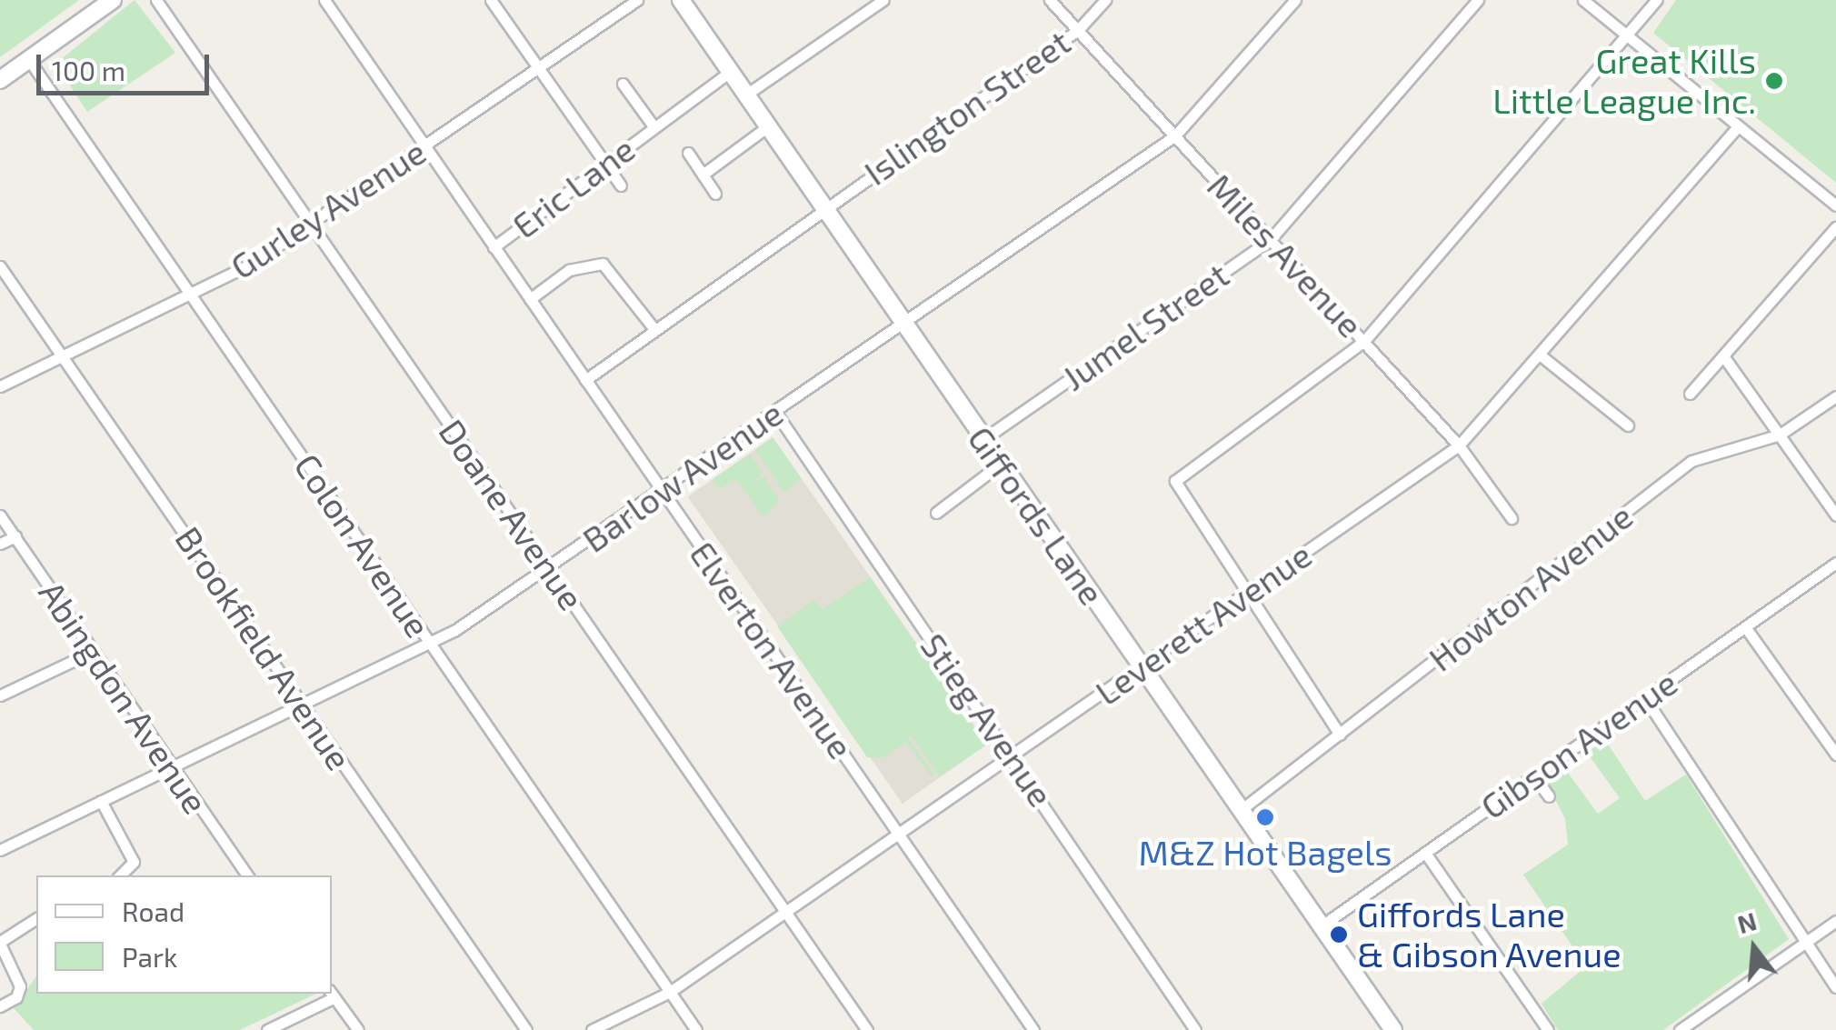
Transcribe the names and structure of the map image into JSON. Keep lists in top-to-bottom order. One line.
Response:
{"streets":{"street":["Islington Street","Eric Lane","Gurley Avenue","Miles Avenue","Jumel Street","Barlow Avenue","Doane Avenue","Giffords Lane","Colon Avenue","Howton Avenue","Leverett Avenue","Brookfield Avenue","Elverton Avenue","Abingdon Avenue","Stieg Avenue","Gibson Avenue"]},"crossings":[["Islington Street","Miles Avenue"],["Islington Street","Giffords Lane"],["Islington Street","Elverton Avenue"],["Eric Lane","Giffords Lane"],["Eric Lane","Elverton Avenue"],["Gurley Avenue","Doane Avenue"],["Gurley Avenue","Colon Avenue"],["Gurley Avenue","Brookfield Avenue"],["Gurley Avenue","Elverton Avenue"],["Miles Avenue","Jumel Street"],["Miles Avenue","Barlow Avenue"],["Miles Avenue","Leverett Avenue"],["Jumel Street","Giffords Lane"],["Barlow Avenue","Doane Avenue"],["Barlow Avenue","Giffords Lane"],["Barlow Avenue","Colon Avenue"],["Barlow Avenue","Brookfield Avenue"],["Barlow Avenue","Elverton Avenue"],["Barlow Avenue","Abingdon Avenue"],["Barlow Avenue","Stieg Avenue"],["Doane Avenue","Leverett Avenue"],["Giffords Lane","Howton Avenue"],["Giffords Lane","Leverett Avenue"],["Giffords Lane","Gibson Avenue"],["Colon Avenue","Leverett Avenue"],["Leverett Avenue","Elverton Avenue"],["Leverett Avenue","Stieg Avenue"]],"places":["Great Kills Little League Inc.","M&Z Hot Bagels","Giffords Lane & Gibson Avenue"],"legend":["Road","Park"],"scale_bar":"100 m","north":"top"}
